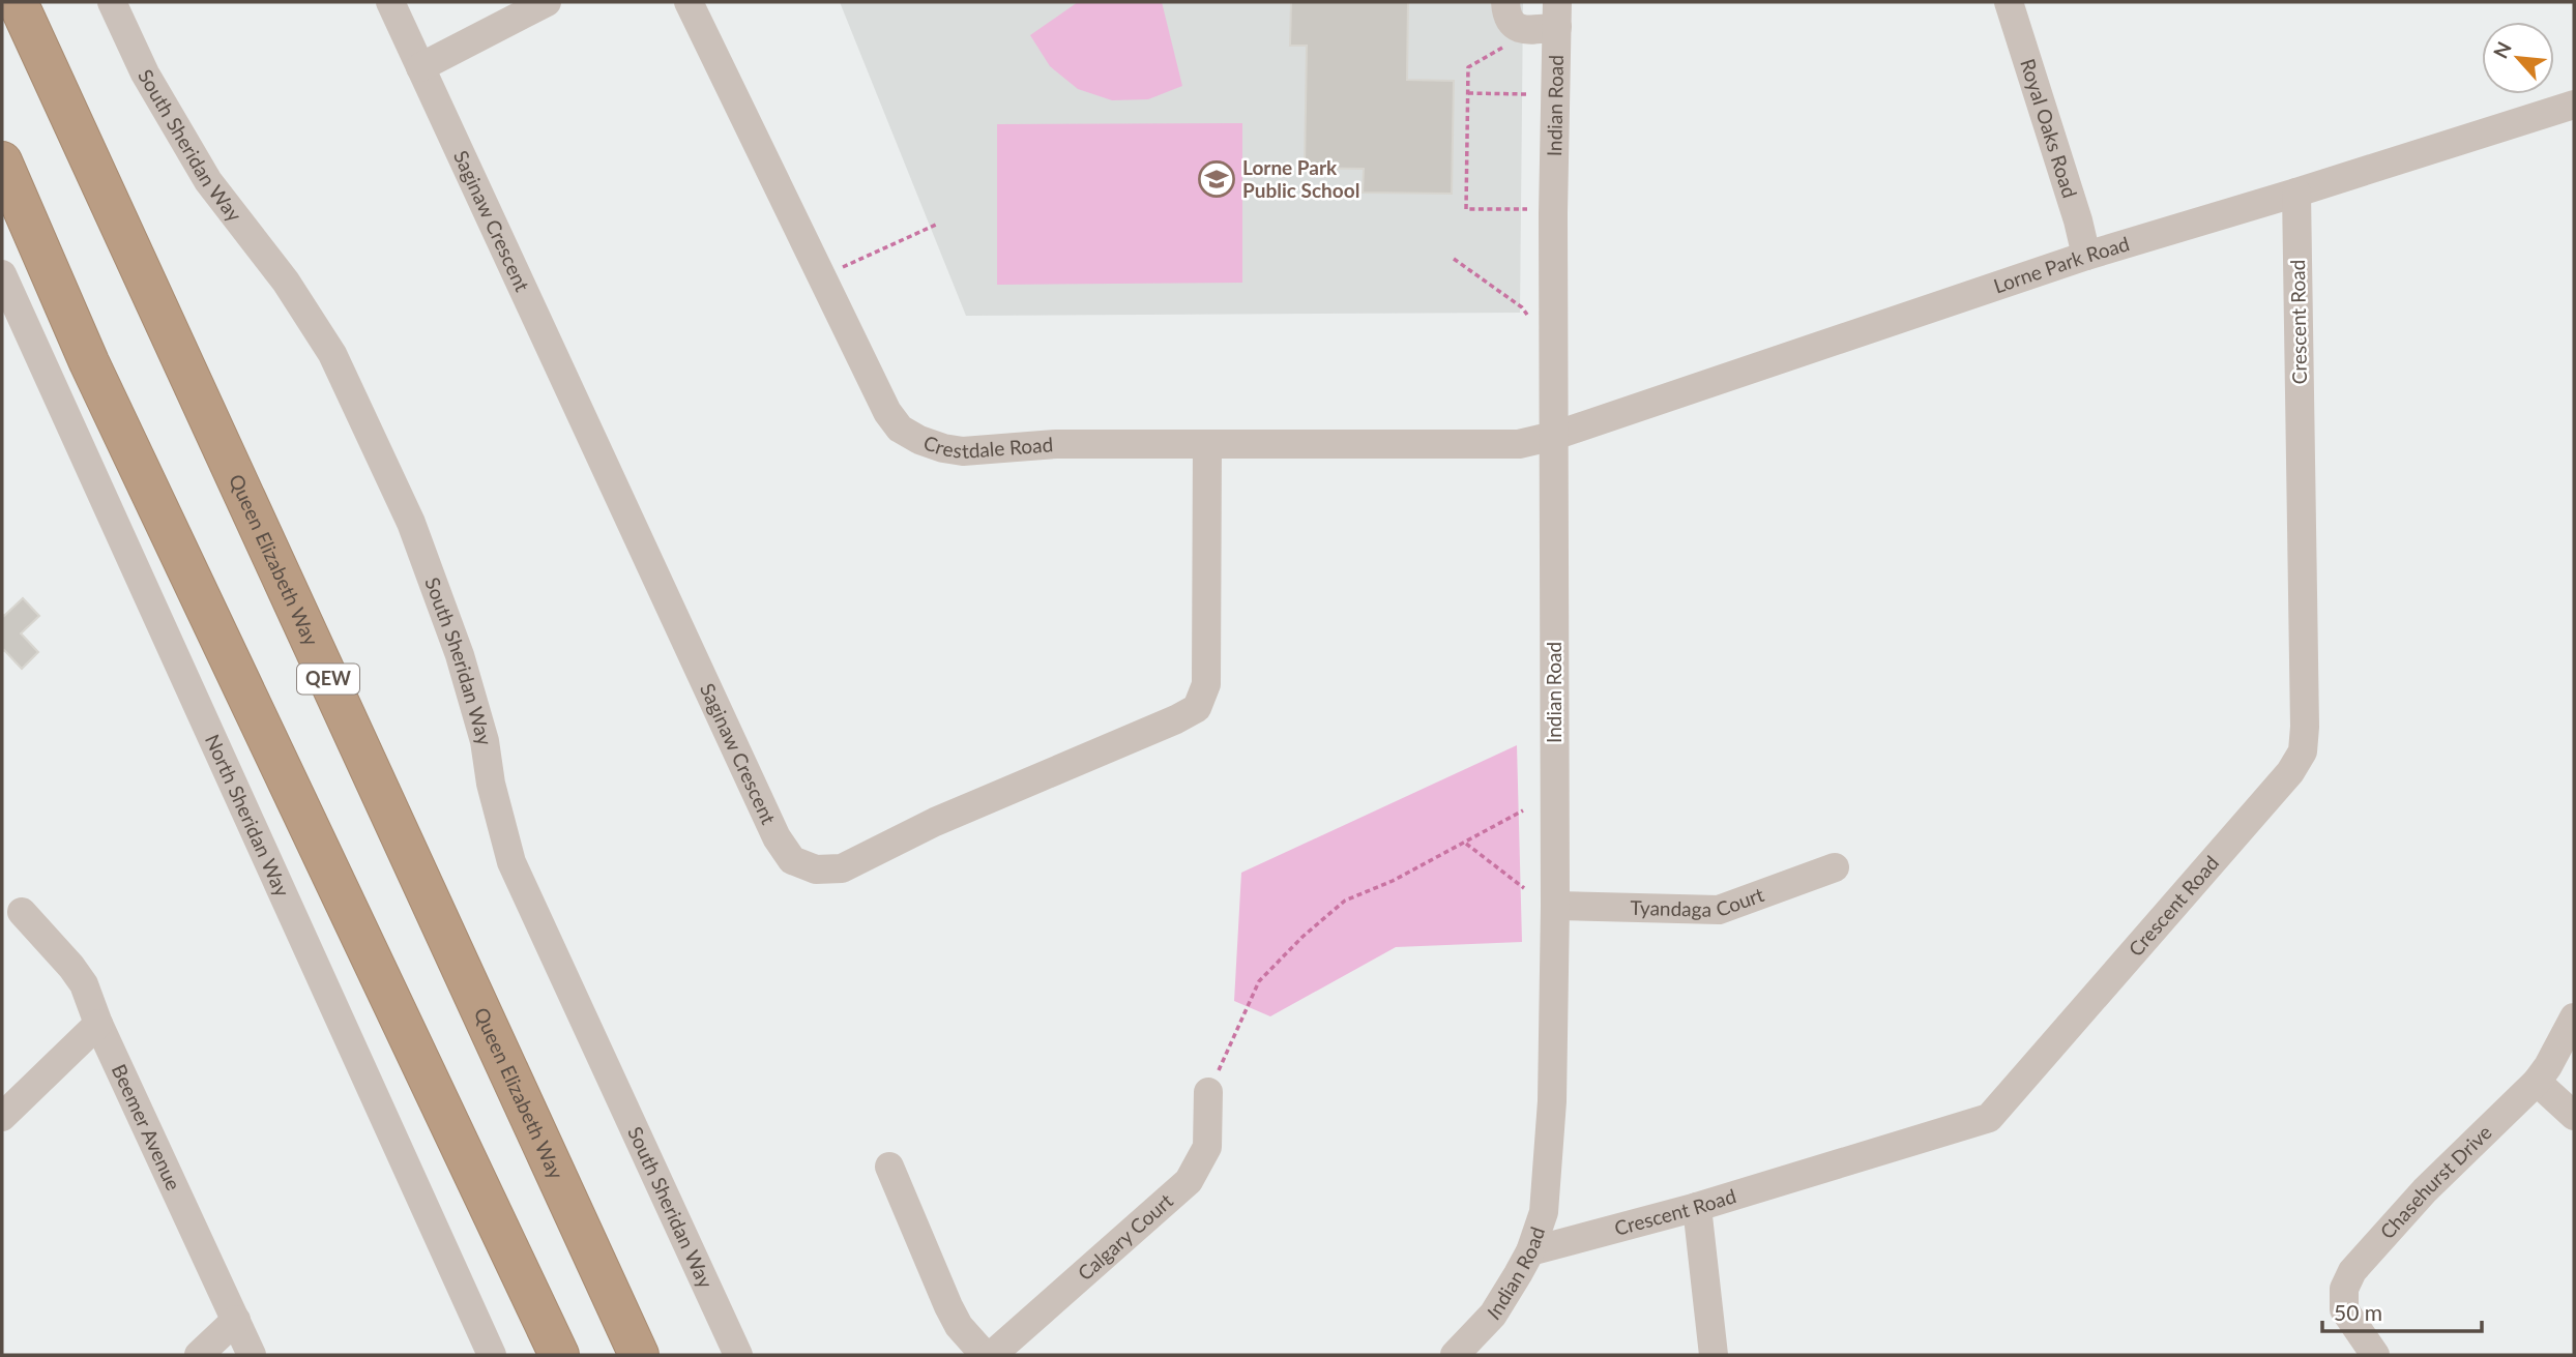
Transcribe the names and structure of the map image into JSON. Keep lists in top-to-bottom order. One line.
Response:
{"streets":{"highway":["Queen Elizabeth Way","QEW"],"street":["Indian Road","Royal Oaks Road","South Sheridan Way","Saginaw Crescent","Lorne Park Road","Crescent Road","Crestdale Road","North Sheridan Way","Tyandaga Court","Beemer Avenue","Chasehurst Drive","Calgary Court"]},"crossings":[["Indian Road","Lorne Park Road"],["Indian Road","Crescent Road"],["Indian Road","Crestdale Road"],["Indian Road","Tyandaga Court"],["Royal Oaks Road","Lorne Park Road"],["Saginaw Crescent","Crestdale Road"],["Lorne Park Road","Crescent Road"],["Lorne Park Road","Crestdale Road"]],"places":{"school or university":["Lorne Park Public School"]},"scale_bar":"50 m","north":"top left"}
